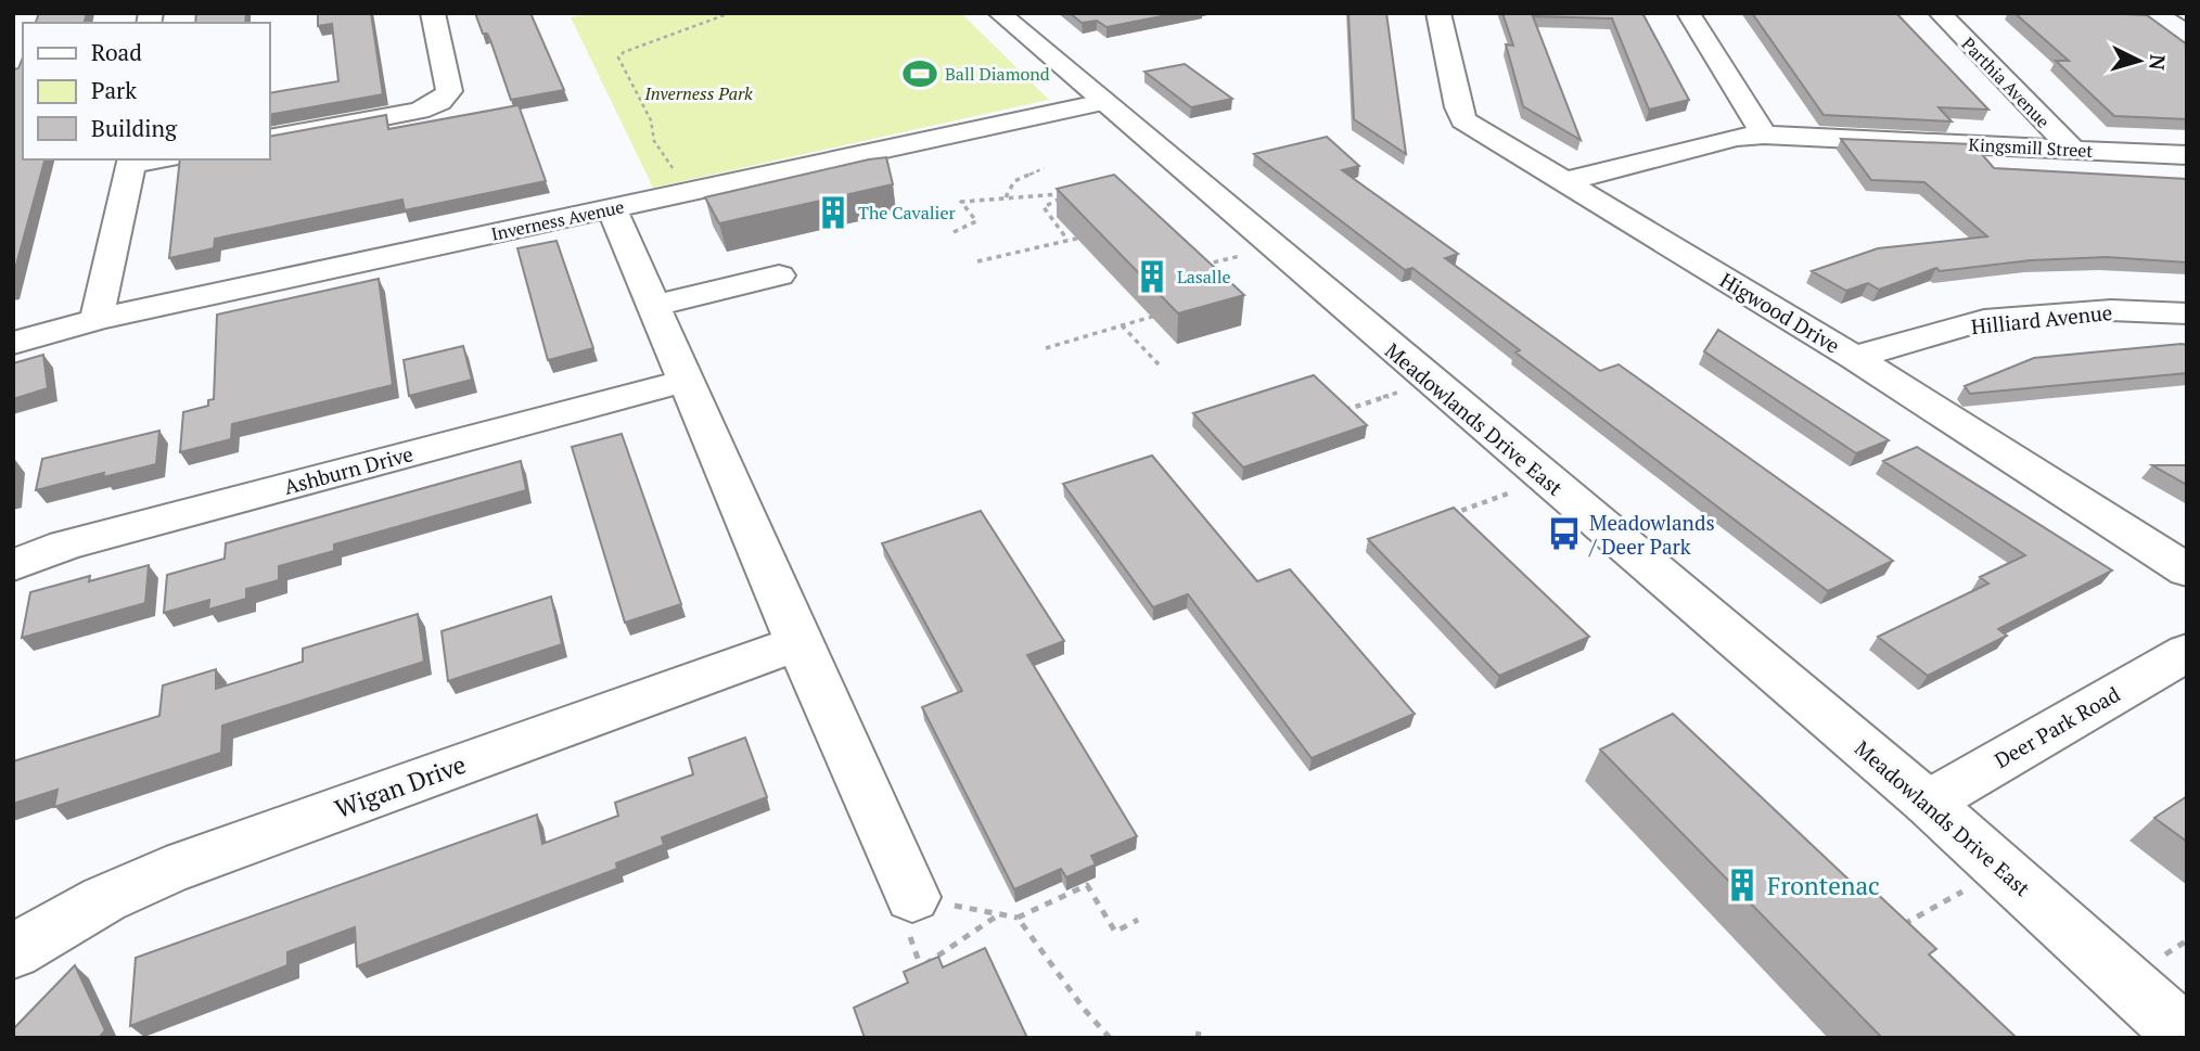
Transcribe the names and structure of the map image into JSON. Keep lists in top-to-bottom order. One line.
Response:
{"streets":{"street":["Parthia Avenue","Kingsmill Street","Inverness Avenue","Higwood Drive","Hilliard Avenue","Meadowlands Drive East","Ashburn Drive","Deer Park Road","Wigan Drive"]},"crossings":[["Parthia Avenue","Kingsmill Street"],["Kingsmill Street","Higwood Drive"],["Inverness Avenue","Meadowlands Drive East"],["Higwood Drive","Hilliard Avenue"],["Meadowlands Drive East","Deer Park Road"]],"parks":["Inverness Park"],"places":{"sports":["Ball Diamond"],"building":["The Cavalier","Lasalle","Frontenac"],"bus stop":["Meadowlands / Deer Park"]},"legend":["Road","Park","Building"],"north":"right"}
